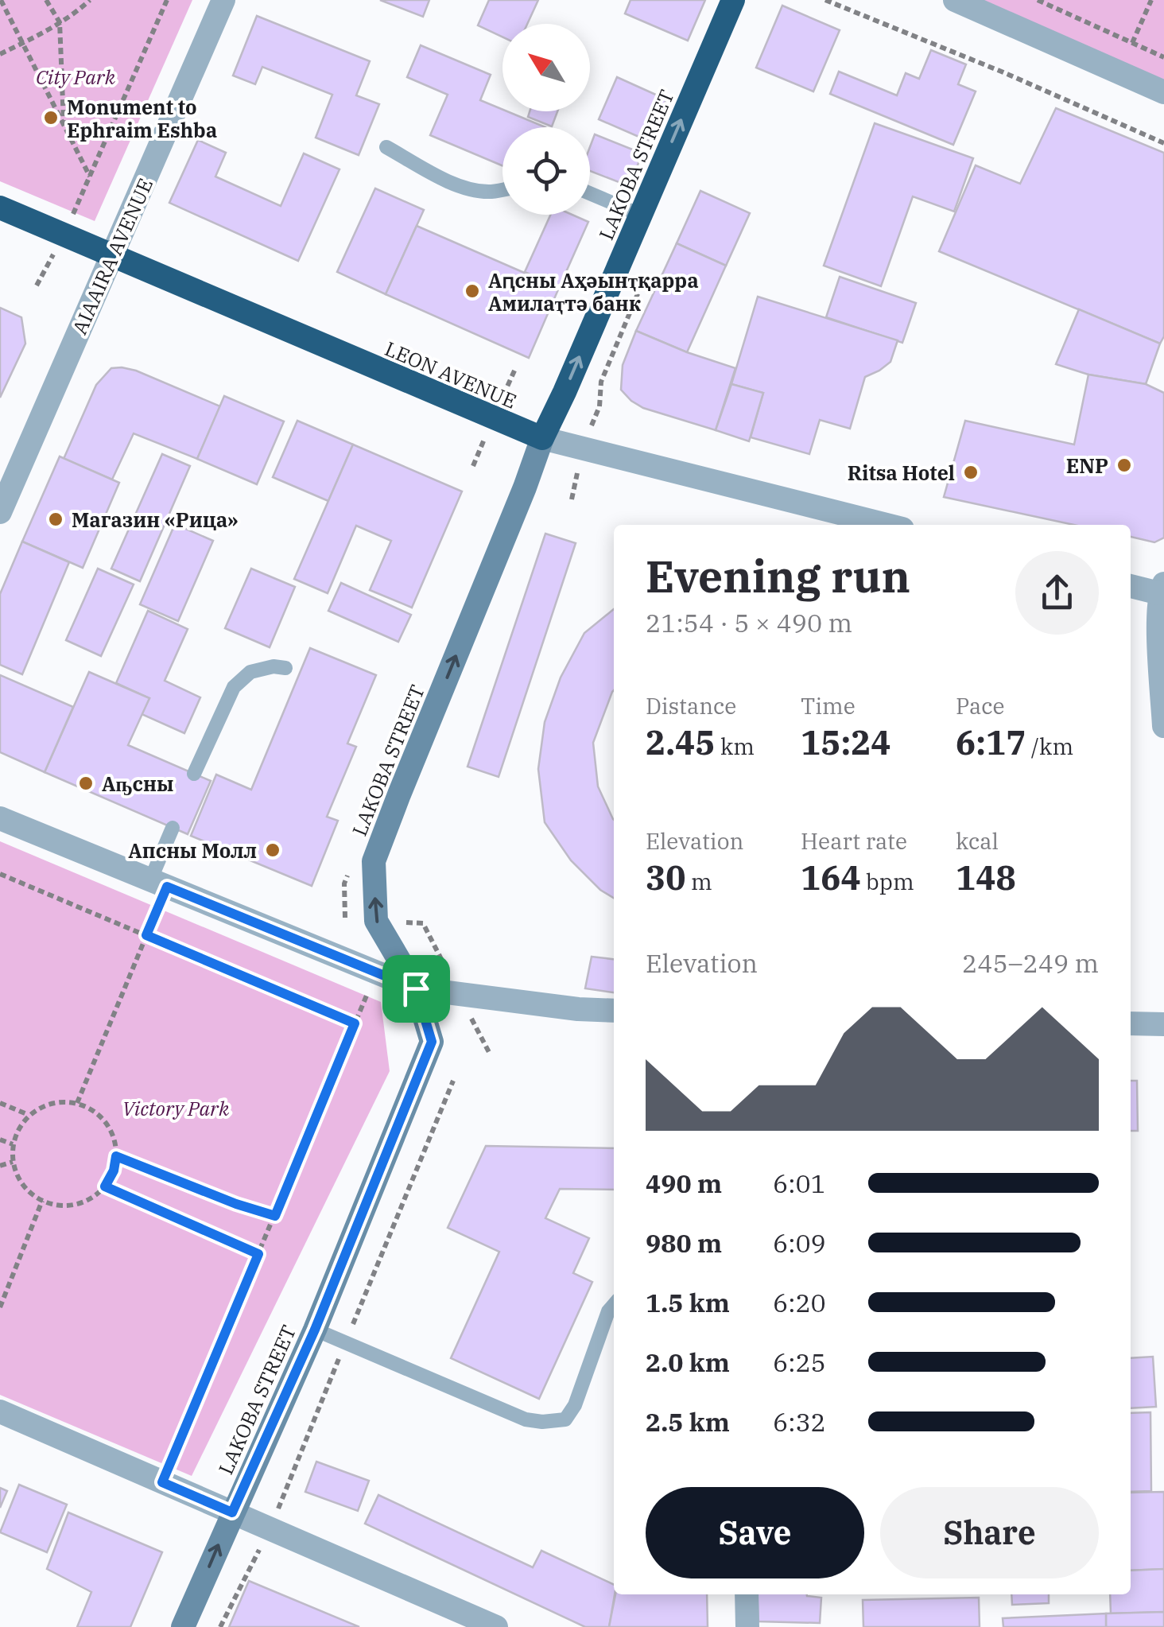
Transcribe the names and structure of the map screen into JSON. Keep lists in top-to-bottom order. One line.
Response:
{"streets":{"highway":["LAKOBA STREET","LEON AVENUE"],"street":["AIAAIRA AVENUE"]},"crossings":[["LAKOBA STREET","LEON AVENUE"],["AIAAIRA AVENUE","LEON AVENUE"]],"one_way":["LAKOBA STREET"],"parks":["City Park","Victory Park"],"places":["Monument to Ephraim Eshba","Аԥсны Аҳәынҭқарра Амилаҭтә банк","ENP","Ritsa Hotel","Магазин «Рица»","Аҧсны","Апсны Молл"],"north":"top left","page":{"heading":["Evening run","21:54 · 5 × 490 m"],"stats":[["Distance","2.45 km"],["Time","15:24"],["Pace","6:17 /km"],["Elevation","30 m"],["Heart rate","164 bpm"],["kcal","148"]],"chart":["Elevation","245–249 m"],"list":[{"name":"490 m","note":"6:01"},{"name":"980 m","note":"6:09"},{"name":"1.5 km","note":"6:20"},{"name":"2.0 km","note":"6:25"},{"name":"2.5 km","note":"6:32"}],"buttons":["Save","Share"]}}
